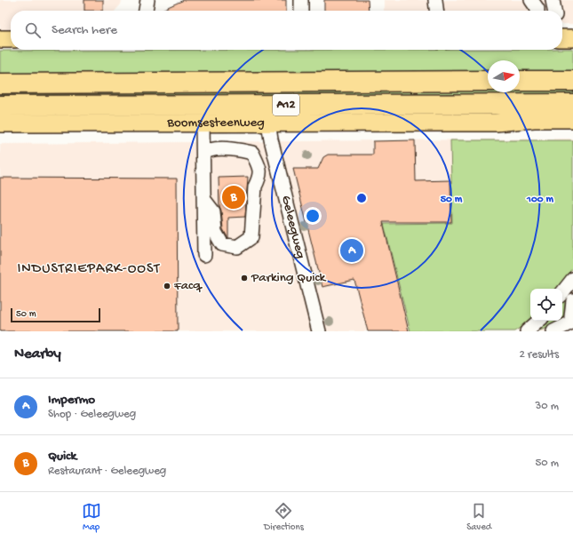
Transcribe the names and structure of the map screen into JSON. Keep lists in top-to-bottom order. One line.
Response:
{"streets":{"highway":["A12"],"main road":["Boomsesteenweg"],"street":["Geleegweg"]},"crossings":[["Boomsesteenweg","Geleegweg"]],"districts":["INDUSTRIEPARK-OOST"],"places":["Parking Quick","Facq"],"scale_bar":"50 m","north":"right","page":{"search":"Search here","pins":["B","A"],"scale":"50 m","heading":["Nearby","2 results"],"list":[{"mark":"A","name":"Impermo","note":"Shop · Geleegweg","value":"30 m"},{"mark":"B","name":"Quick","note":"Restaurant · Geleegweg","value":"50 m"}],"nav":["Map","Directions","Saved"]},"rings":["50 m","100 m"]}
